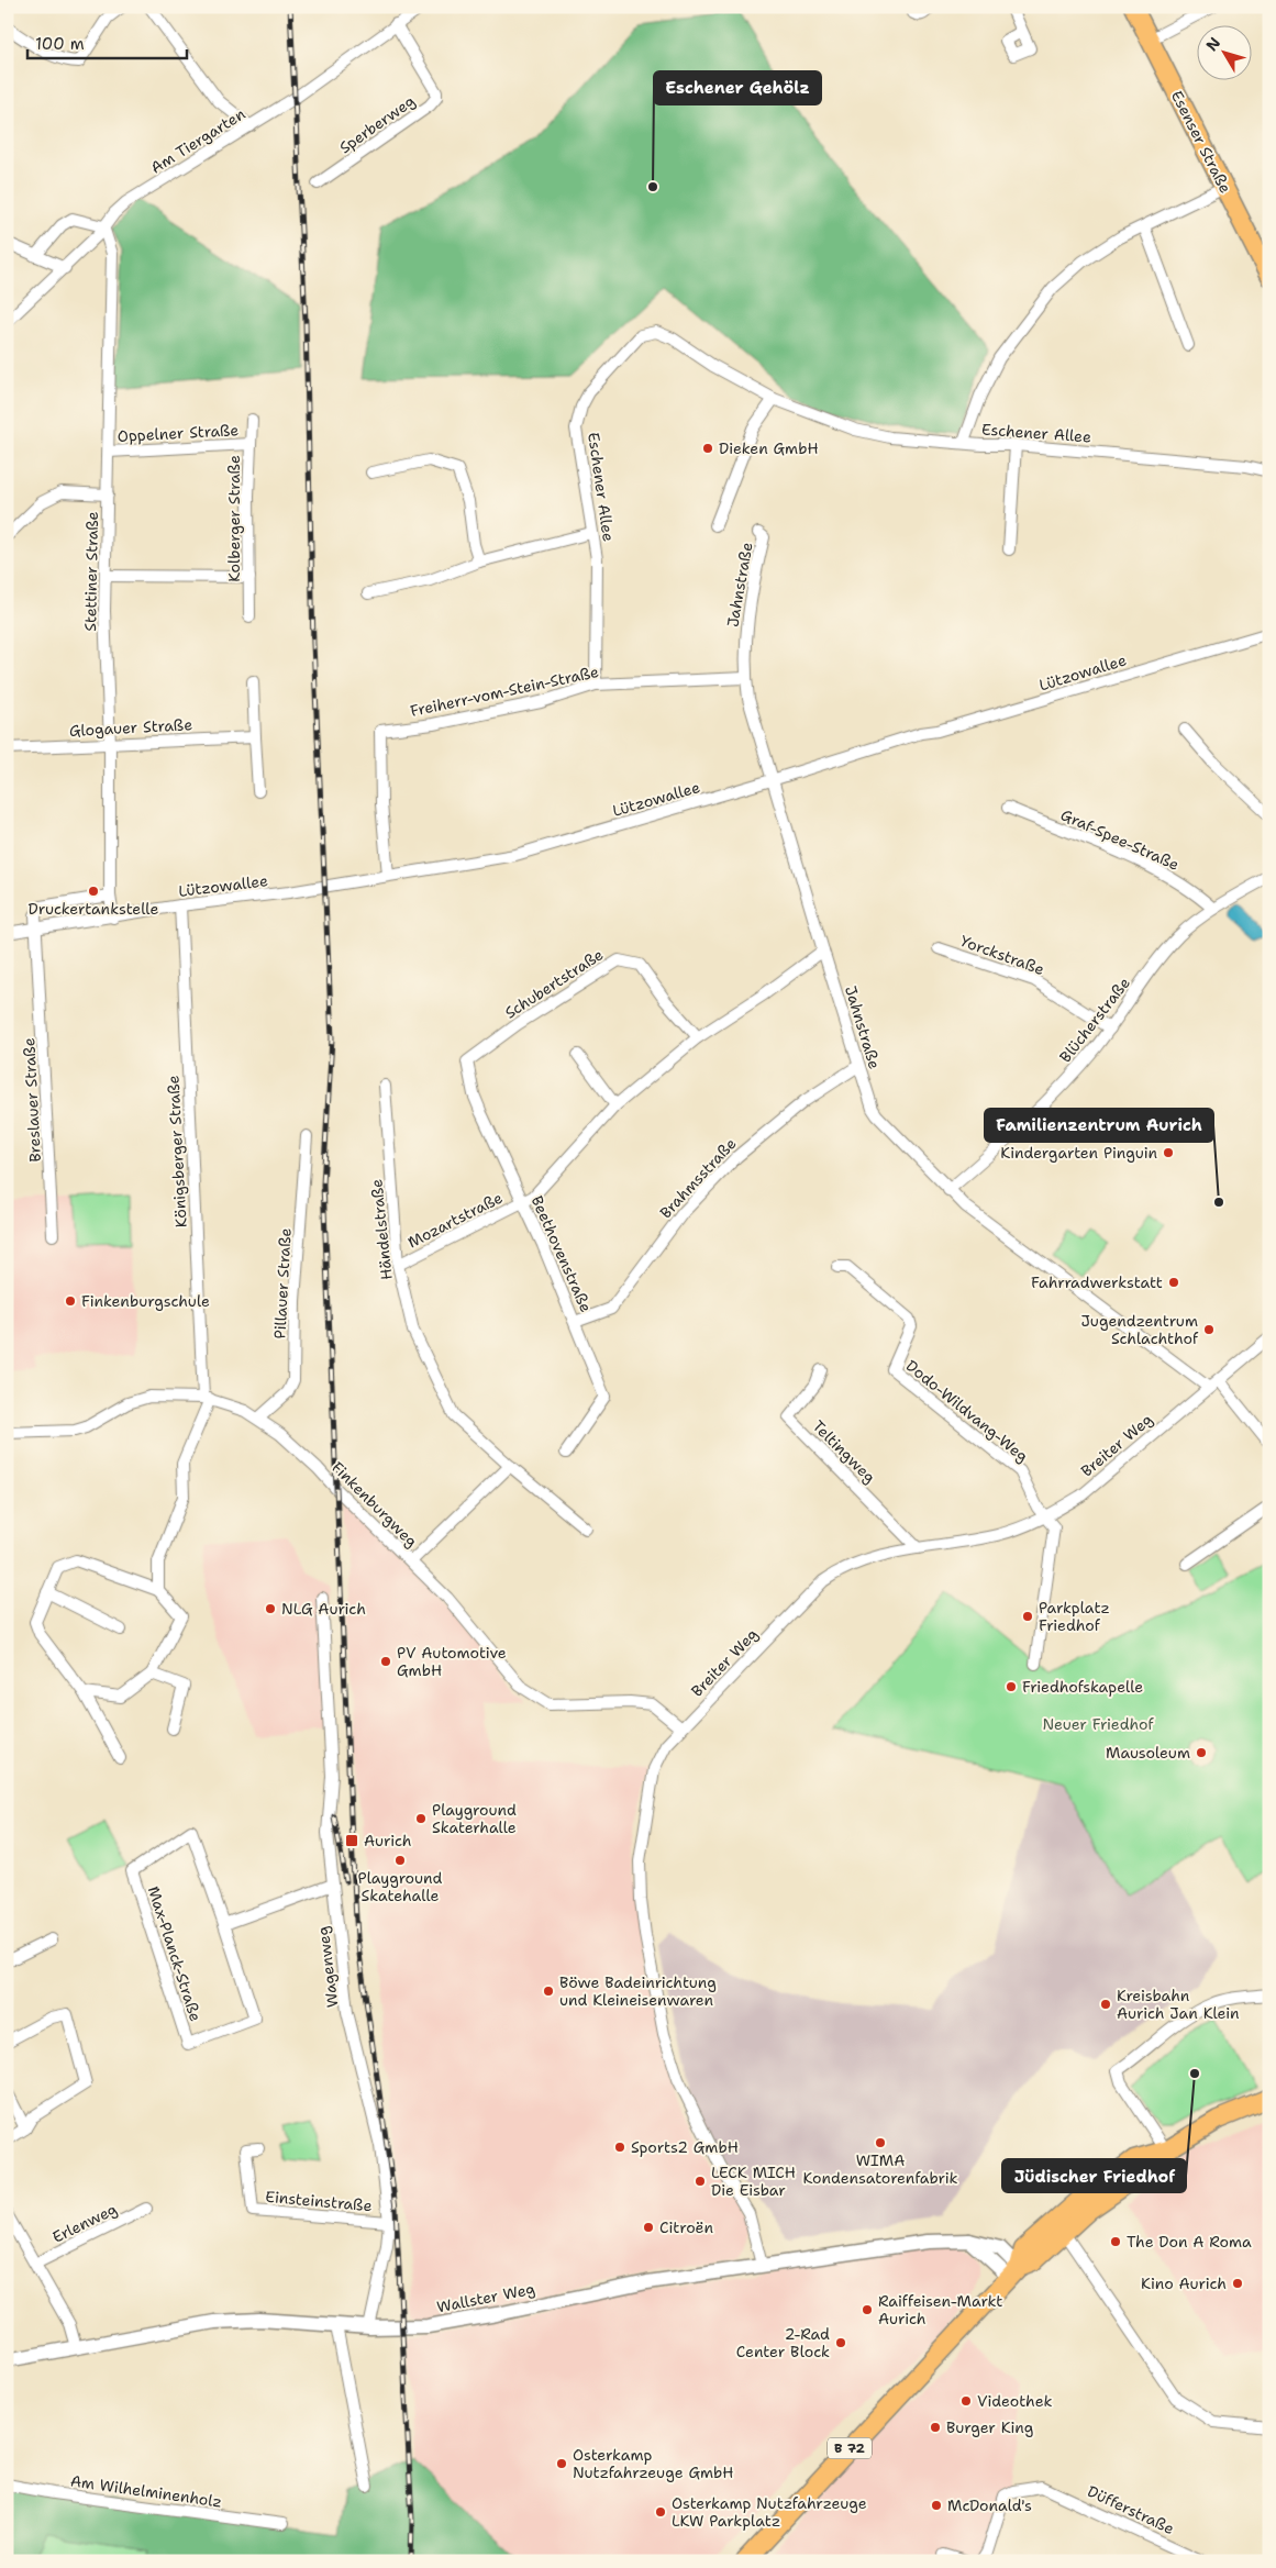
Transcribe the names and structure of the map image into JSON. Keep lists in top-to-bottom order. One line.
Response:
{"streets":{"main road":["Esenser Straße","B 72"],"street":["Sperberweg","Am Tiergarten","Oppelner Straße","Eschener Allee","Kolberger Straße","Stettiner Straße","Jahnstraße","Lützowallee","Freiherr-vom-Stein-Straße","Glogauer Straße","Graf-Spee-Straße","Yorckstraße","Schubertstraße","Blücherstraße","Breslauer Straße","Königsberger Straße","Brahmsstraße","Mozartstraße","Händelstraße","Beethovenstraße","Pillauer Straße","Dodo-Wildvang-Weg","Breiter Weg","Teltingweg","Finkenburgweg","Max-Planck-Straße","Wagenweg","Einsteinstraße","Erlenweg","Wallster Weg","Am Wilhelminenholz","Düfferstraße"]},"crossings":[["Sperberweg","Am Tiergarten"],["Am Tiergarten","Stettiner Straße"],["Oppelner Straße","Kolberger Straße"],["Oppelner Straße","Stettiner Straße"],["Eschener Allee","Freiherr-vom-Stein-Straße"],["Stettiner Straße","Lützowallee"],["Stettiner Straße","Glogauer Straße"],["Jahnstraße","Lützowallee"],["Jahnstraße","Freiherr-vom-Stein-Straße"],["Jahnstraße","Blücherstraße"],["Jahnstraße","Brahmsstraße"],["Jahnstraße","Mozartstraße"],["Jahnstraße","Breiter Weg"],["Lützowallee","Freiherr-vom-Stein-Straße"],["Lützowallee","Breslauer Straße"],["Lützowallee","Königsberger Straße"],["Graf-Spee-Straße","Blücherstraße"],["Yorckstraße","Blücherstraße"],["Schubertstraße","Mozartstraße"],["Schubertstraße","Beethovenstraße"],["Königsberger Straße","Finkenburgweg"],["Brahmsstraße","Beethovenstraße"],["Mozartstraße","Händelstraße"],["Mozartstraße","Beethovenstraße"],["Pillauer Straße","Finkenburgweg"],["Dodo-Wildvang-Weg","Breiter Weg"],["Breiter Weg","Teltingweg"],["Breiter Weg","Finkenburgweg"],["Breiter Weg","Wallster Weg"],["Wagenweg","Einsteinstraße"],["Wagenweg","Wallster Weg"],["Wallster Weg","B 72"]],"parks":["Neuer Friedhof"],"places":{"other":["Eschener Gehölz","Dieken GmbH","Druckertankstelle","Kindergarten Pinguin","Familienzentrum Aurich","Fahrradwerkstatt","Finkenburgschule","Jugendzentrum Schlachthof","NLG Aurich","Parkplatz Friedhof","PV Automotive GmbH","Friedhofskapelle","Mausoleum","Playground Skaterhalle","Playground Skatehalle","Böwe Badeinrichtung und Kleineisenwaren","Kreisbahn Aurich Jan Klein","Jüdischer Friedhof","WIMA Kondensatorenfabrik","Sports2 GmbH","LECK MICH Die Eisbar","Citroën","The Don A Roma","Kino Aurich","Raiffeisen-Markt Aurich","2-Rad Center Block","Videothek","Burger King","Osterkamp Nutzfahrzeuge GmbH","McDonald's","Osterkamp Nutzfahrzeuge LKW Parkplatz"],"transit":["Aurich"]},"scale_bar":"100 m","north":"top left"}
